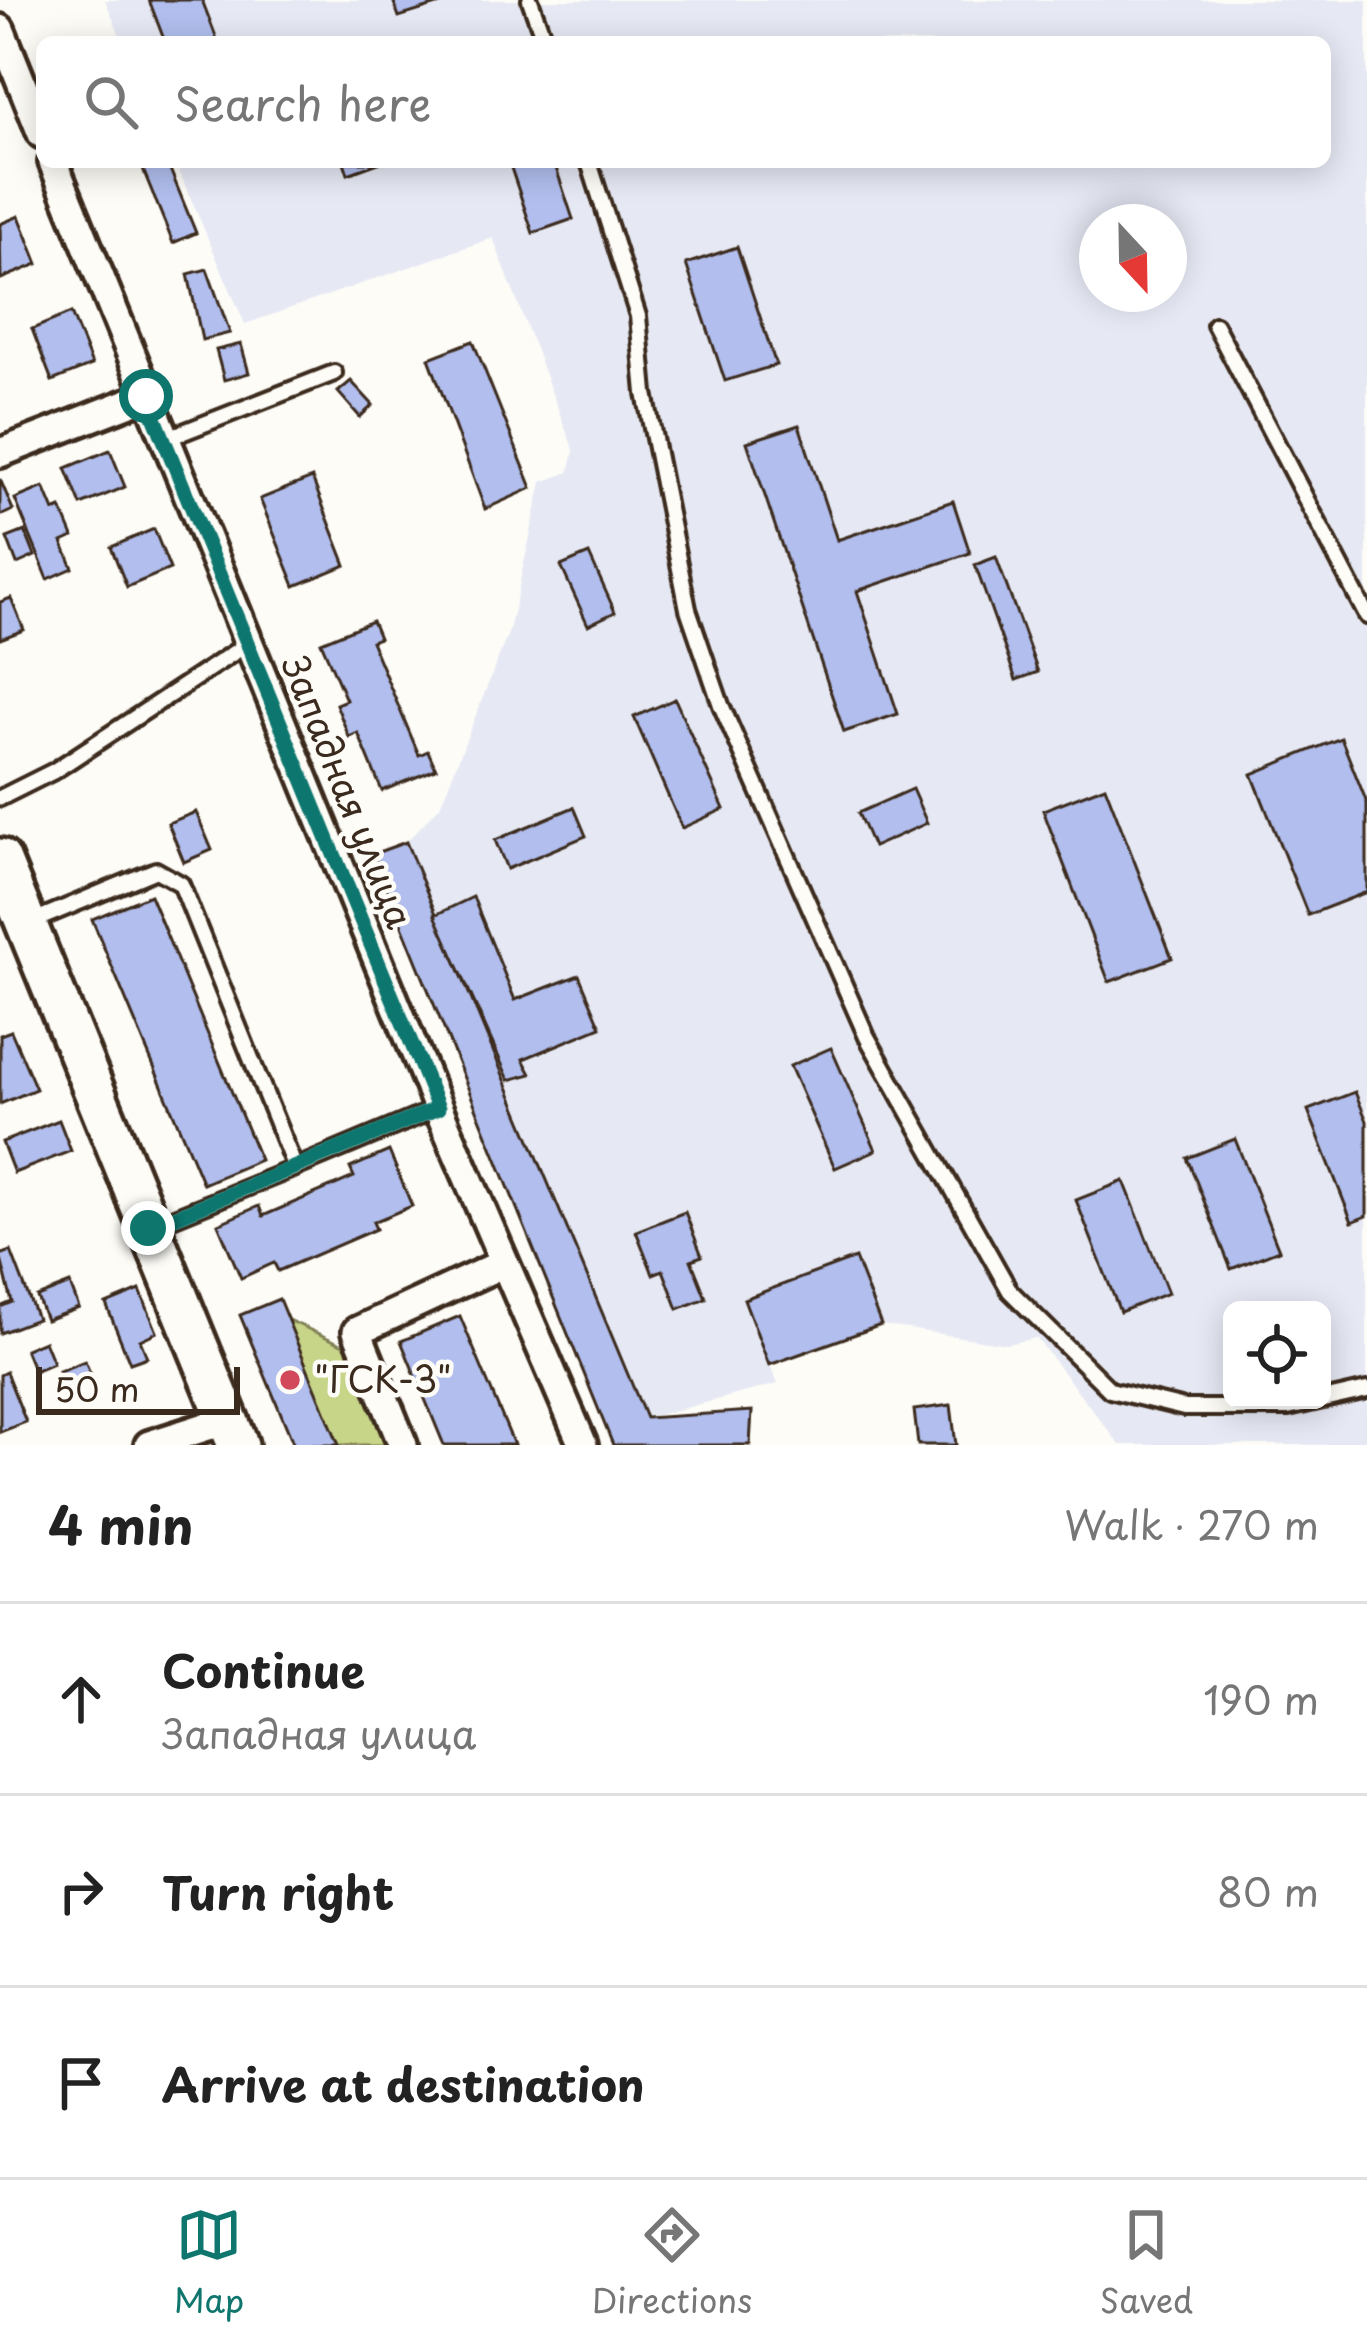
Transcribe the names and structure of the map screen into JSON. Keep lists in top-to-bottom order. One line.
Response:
{"streets":{"street":["Западная улица"]},"places":["\"ГСК-3\""],"scale_bar":"50 m","north":"bottom","page":{"search":"Search here","scale":"50 m","heading":["4 min","Walk · 270 m"],"list":[["Continue","Западная улица","190 m"],["Turn right","80 m"],"Arrive at destination"],"nav":["Map","Directions","Saved"]}}
